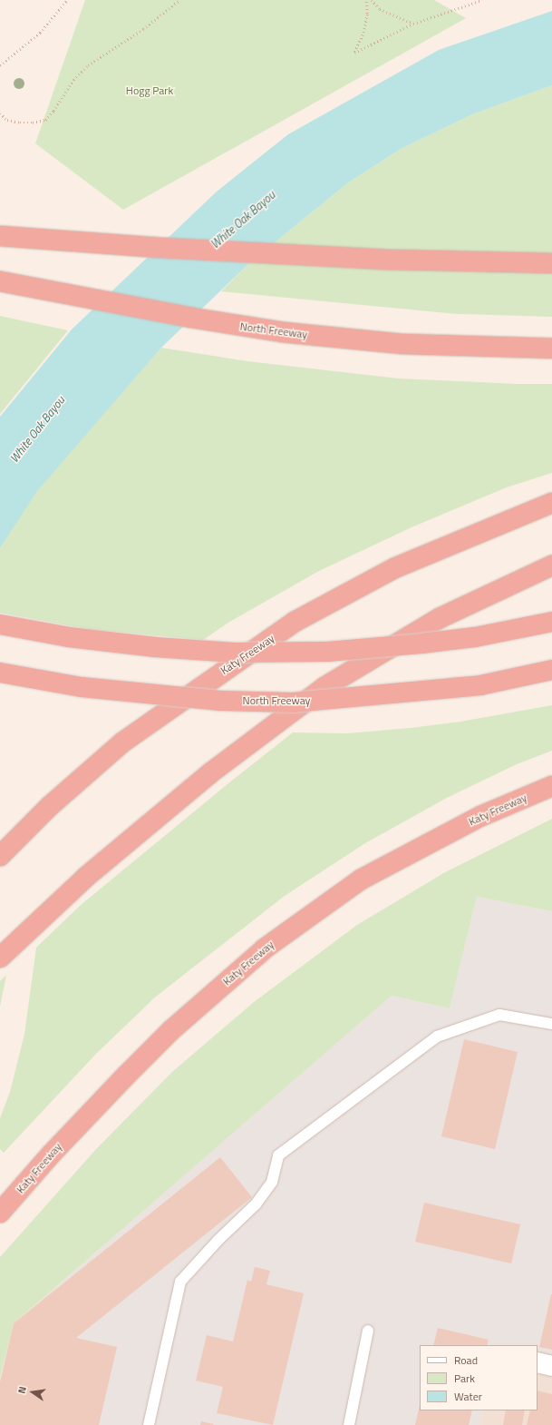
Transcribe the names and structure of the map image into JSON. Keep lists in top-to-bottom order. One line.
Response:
{"streets":{"highway":["North Freeway","Katy Freeway"]},"water":["White Oak Bayou"],"parks":["Hogg Park"],"legend":["Road","Park","Water"],"north":"left"}
